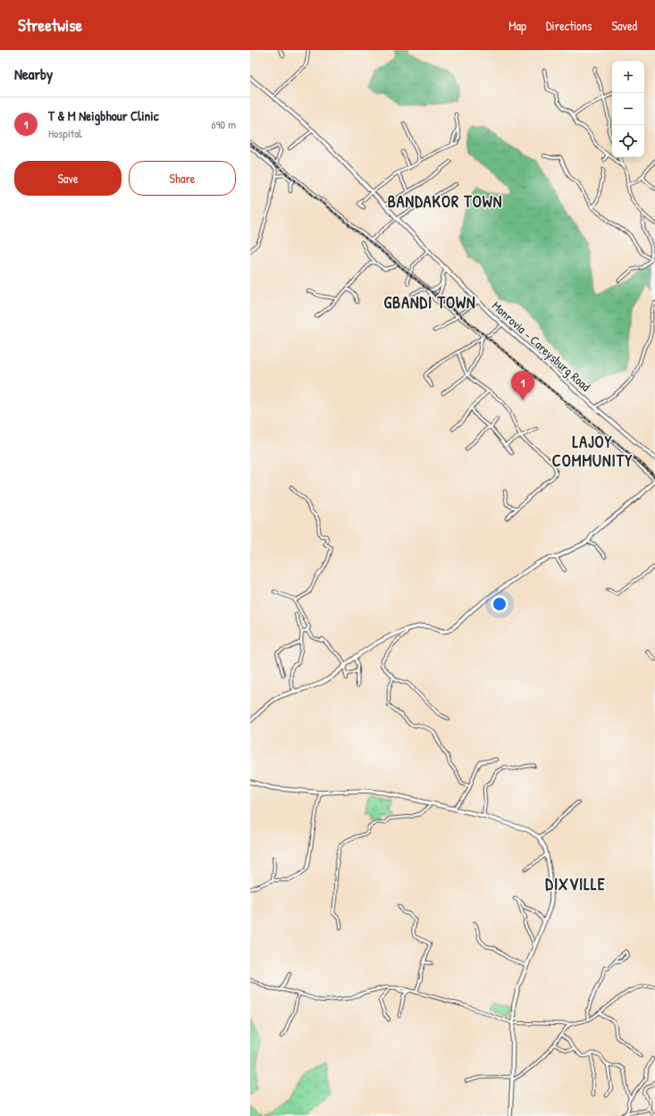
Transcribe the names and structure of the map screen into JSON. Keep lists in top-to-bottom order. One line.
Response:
{"streets":{"main road":["Monrovia - Careysburg Road"]},"districts":["BANDAKOR TOWN","GBANDI TOWN","LAJOY COMMUNITY","DIXVILLE"],"page":{"header":"Streetwise","nav":["Map","Directions","Saved"],"heading":"Nearby","map_buttons":["+","−"],"list":[{"mark":"1","name":"T & M Neigbhour Clinic","note":"Hospital","value":"690 m"}],"buttons":["Save","Share"],"pins":"1"}}
